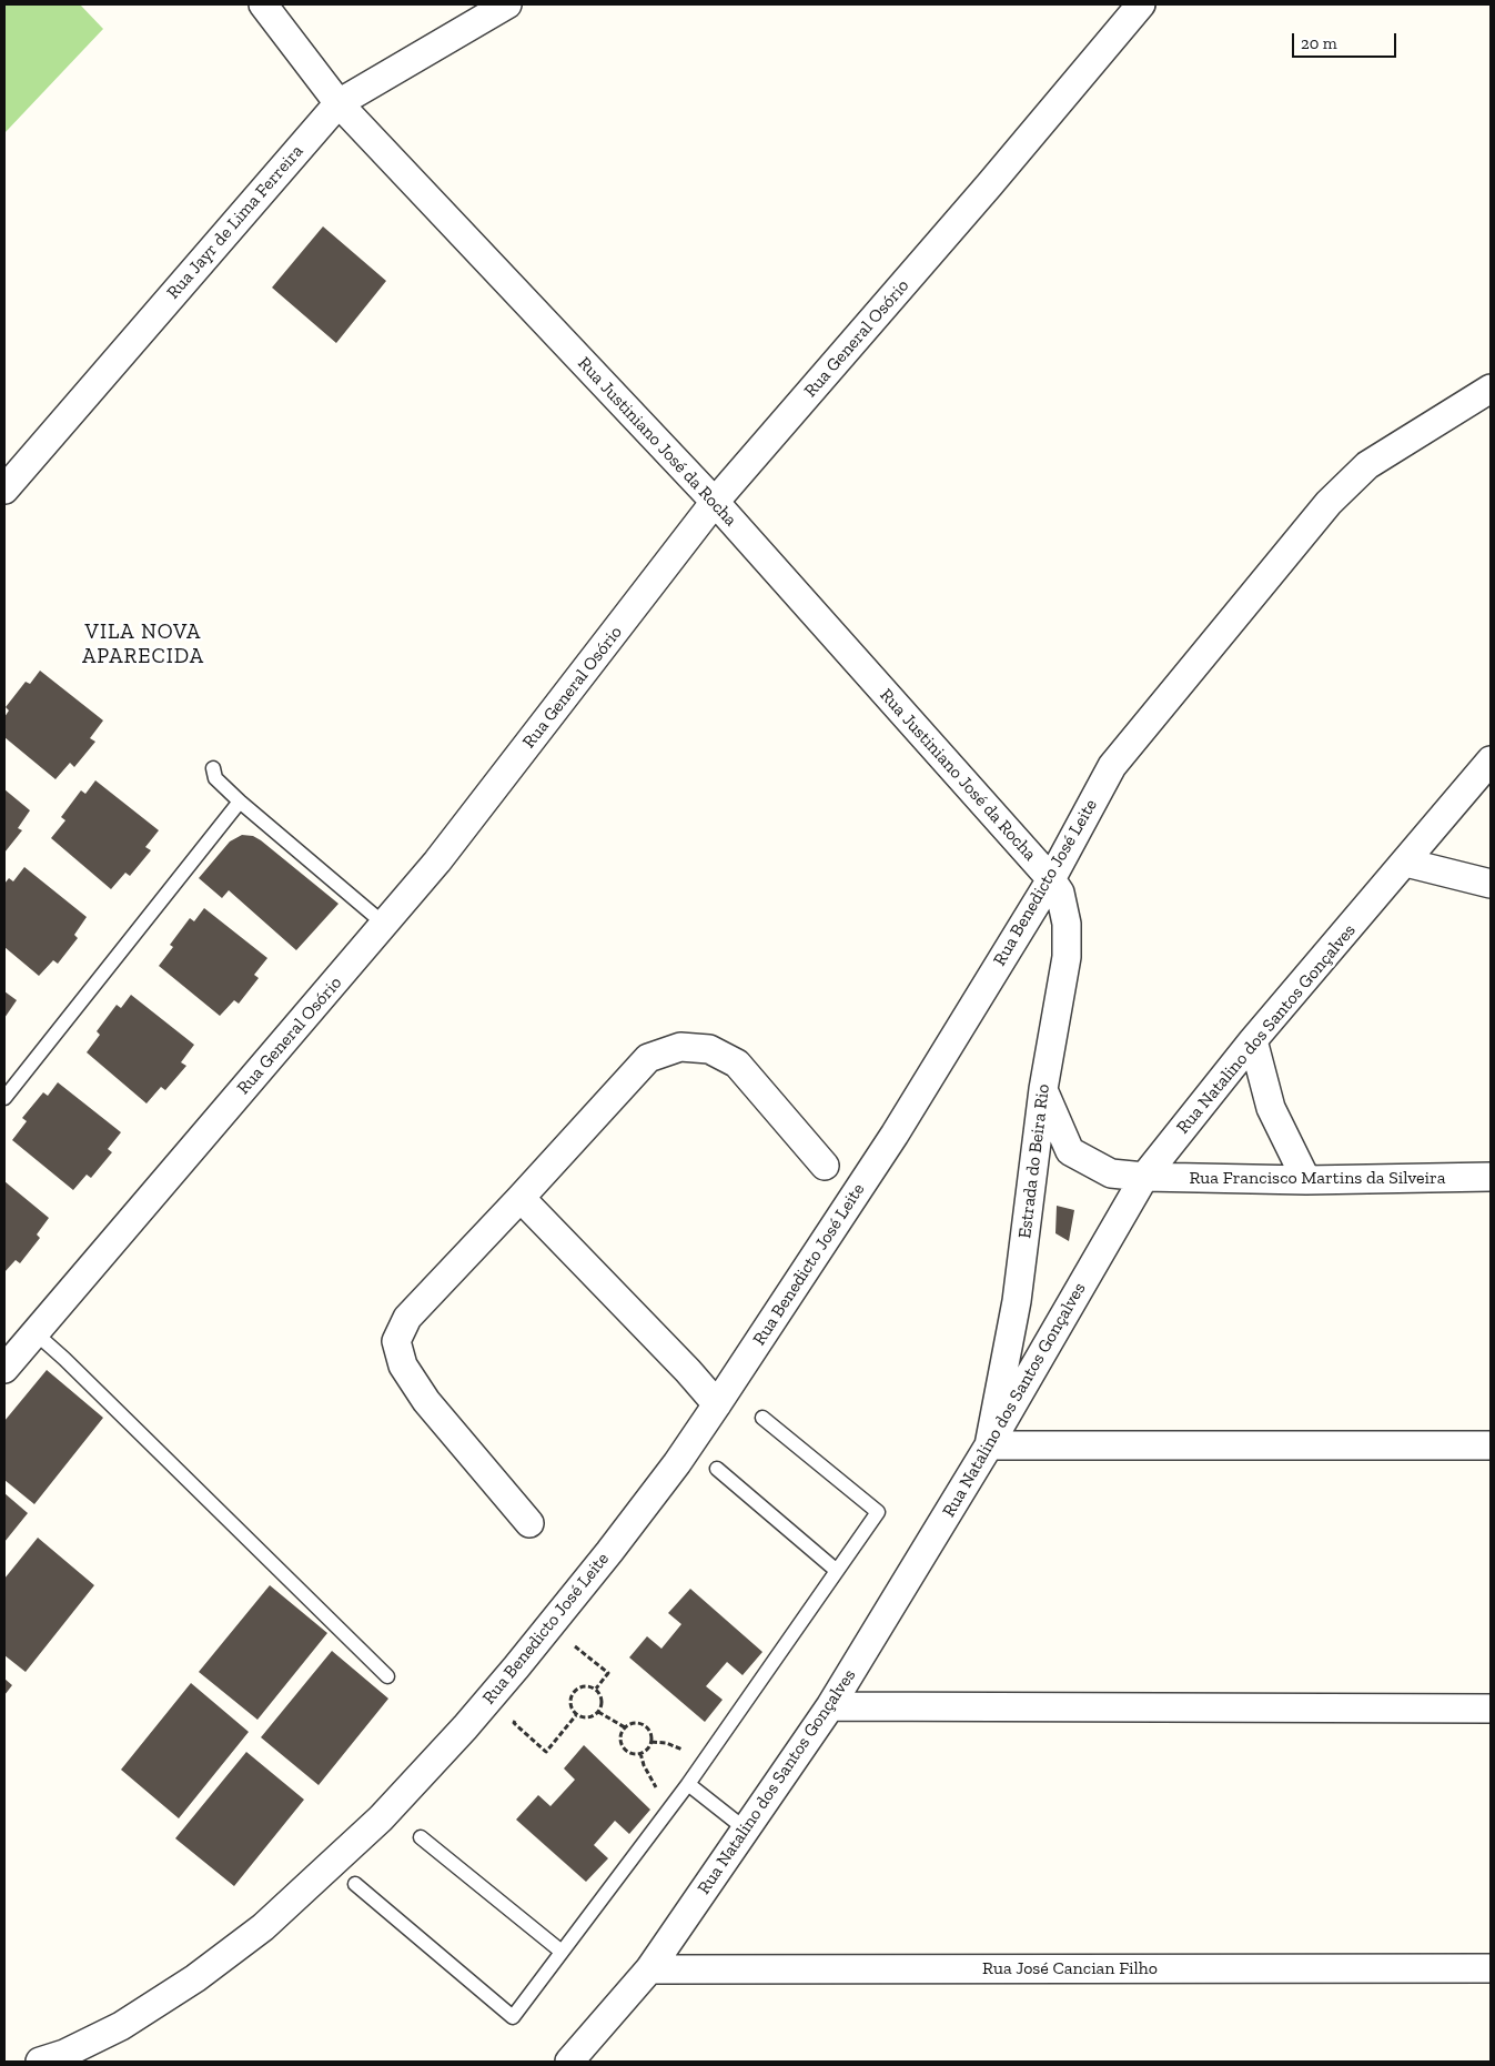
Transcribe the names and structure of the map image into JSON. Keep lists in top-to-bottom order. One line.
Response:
{"streets":{"street":["Rua Jayr de Lima Ferreira","Rua General Osório","Rua Justiniano José da Rocha","Rua Benedicto José Leite","Rua Natalino dos Santos Gonçalves","Estrada do Beira Rio","Rua Francisco Martins da Silveira","Rua José Cancian Filho"]},"crossings":[["Rua Jayr de Lima Ferreira","Rua Justiniano José da Rocha"],["Rua General Osório","Rua Justiniano José da Rocha"],["Rua Justiniano José da Rocha","Rua Benedicto José Leite"],["Rua Justiniano José da Rocha","Estrada do Beira Rio"],["Rua Benedicto José Leite","Estrada do Beira Rio"],["Rua Natalino dos Santos Gonçalves","Estrada do Beira Rio"],["Rua Natalino dos Santos Gonçalves","Rua Francisco Martins da Silveira"],["Rua Natalino dos Santos Gonçalves","Rua José Cancian Filho"]],"districts":["VILA NOVA APARECIDA"],"scale_bar":"20 m"}
